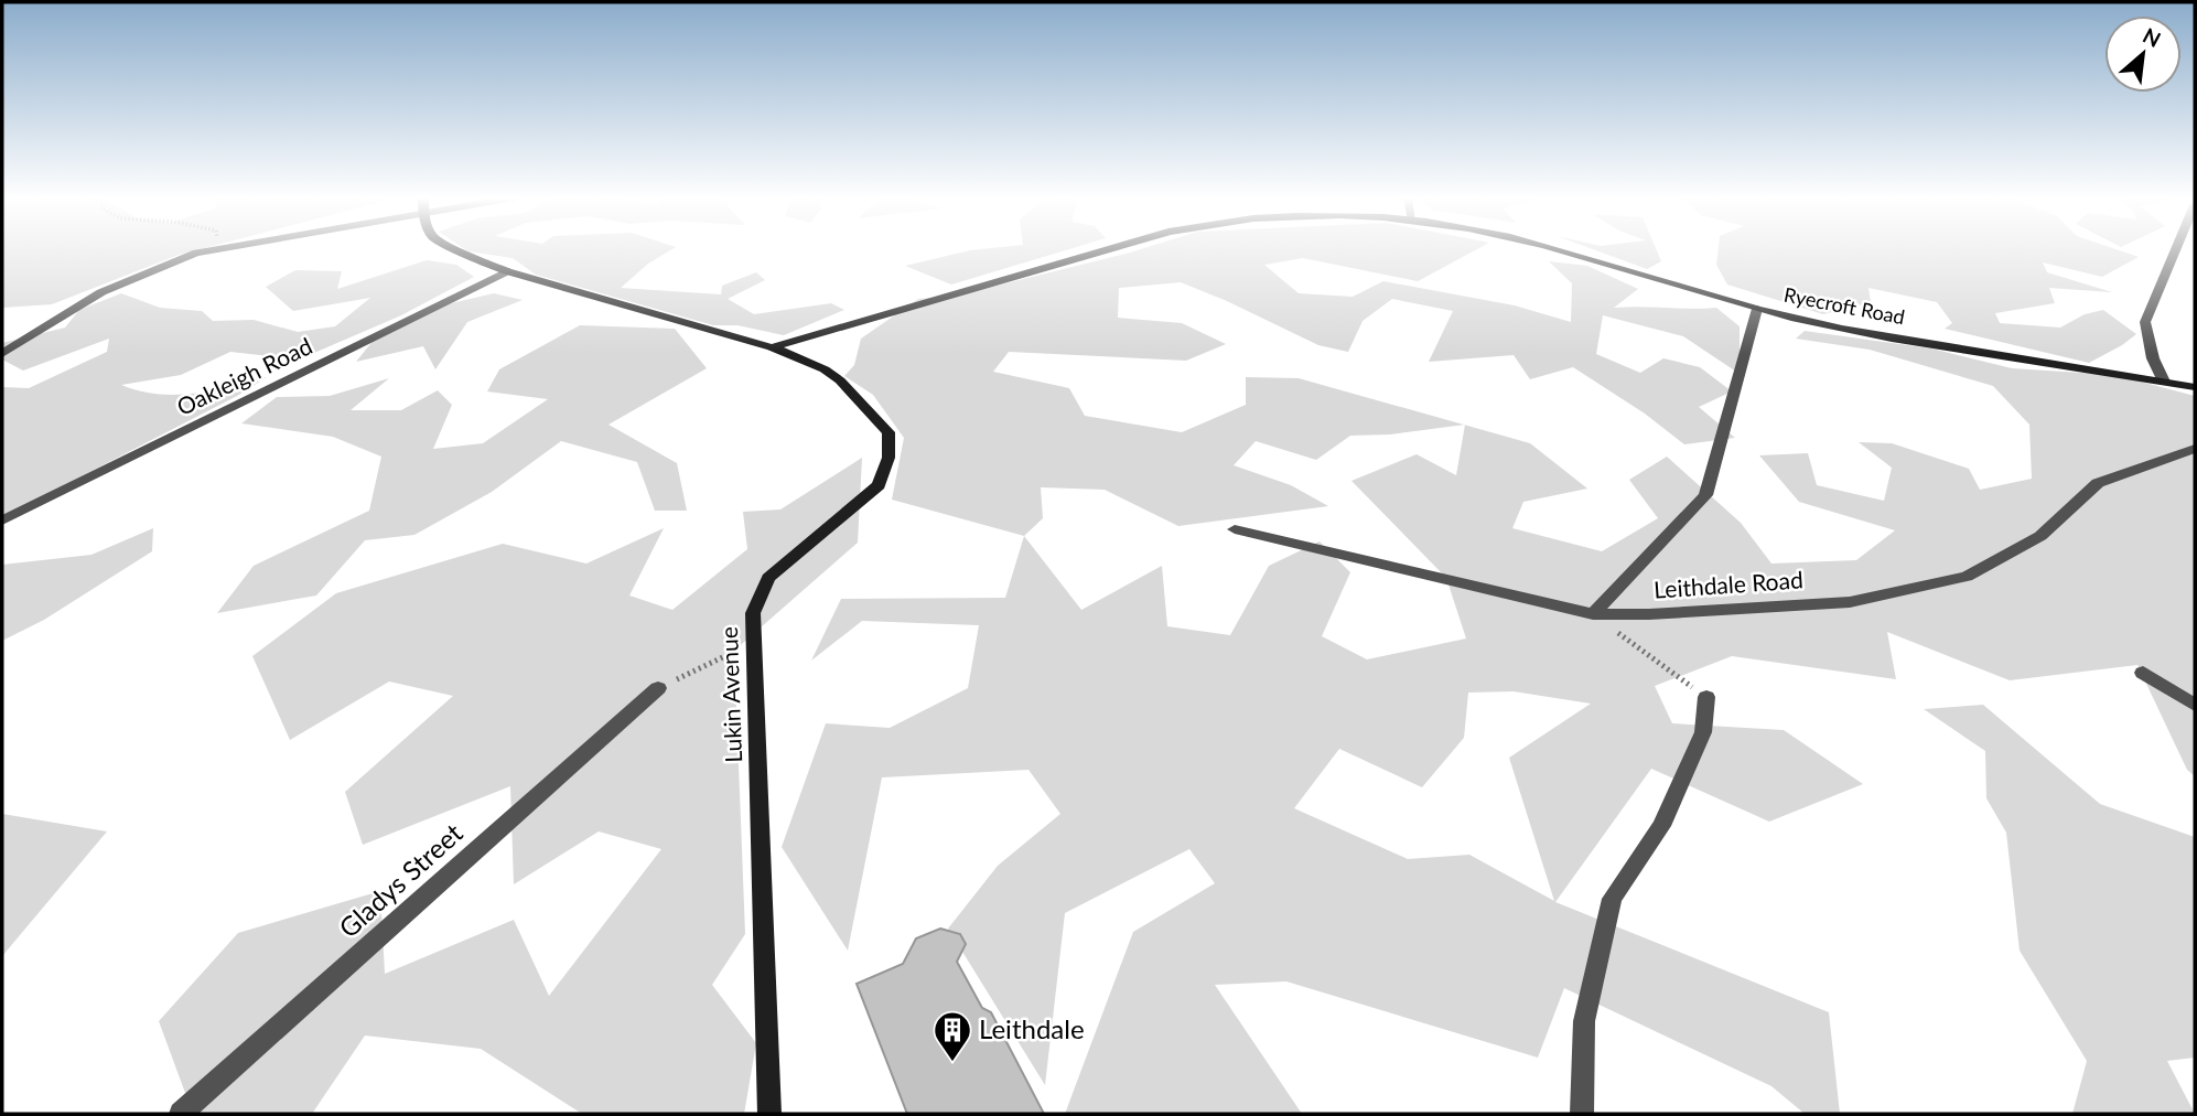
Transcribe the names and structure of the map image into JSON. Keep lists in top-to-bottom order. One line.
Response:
{"streets":{"street":["Ryecroft Road","Oakleigh Road","Leithdale Road","Lukin Avenue","Gladys Street"]},"crossings":[["Ryecroft Road","Lukin Avenue"]],"places":{"building":["Leithdale"]},"north":"top right"}
